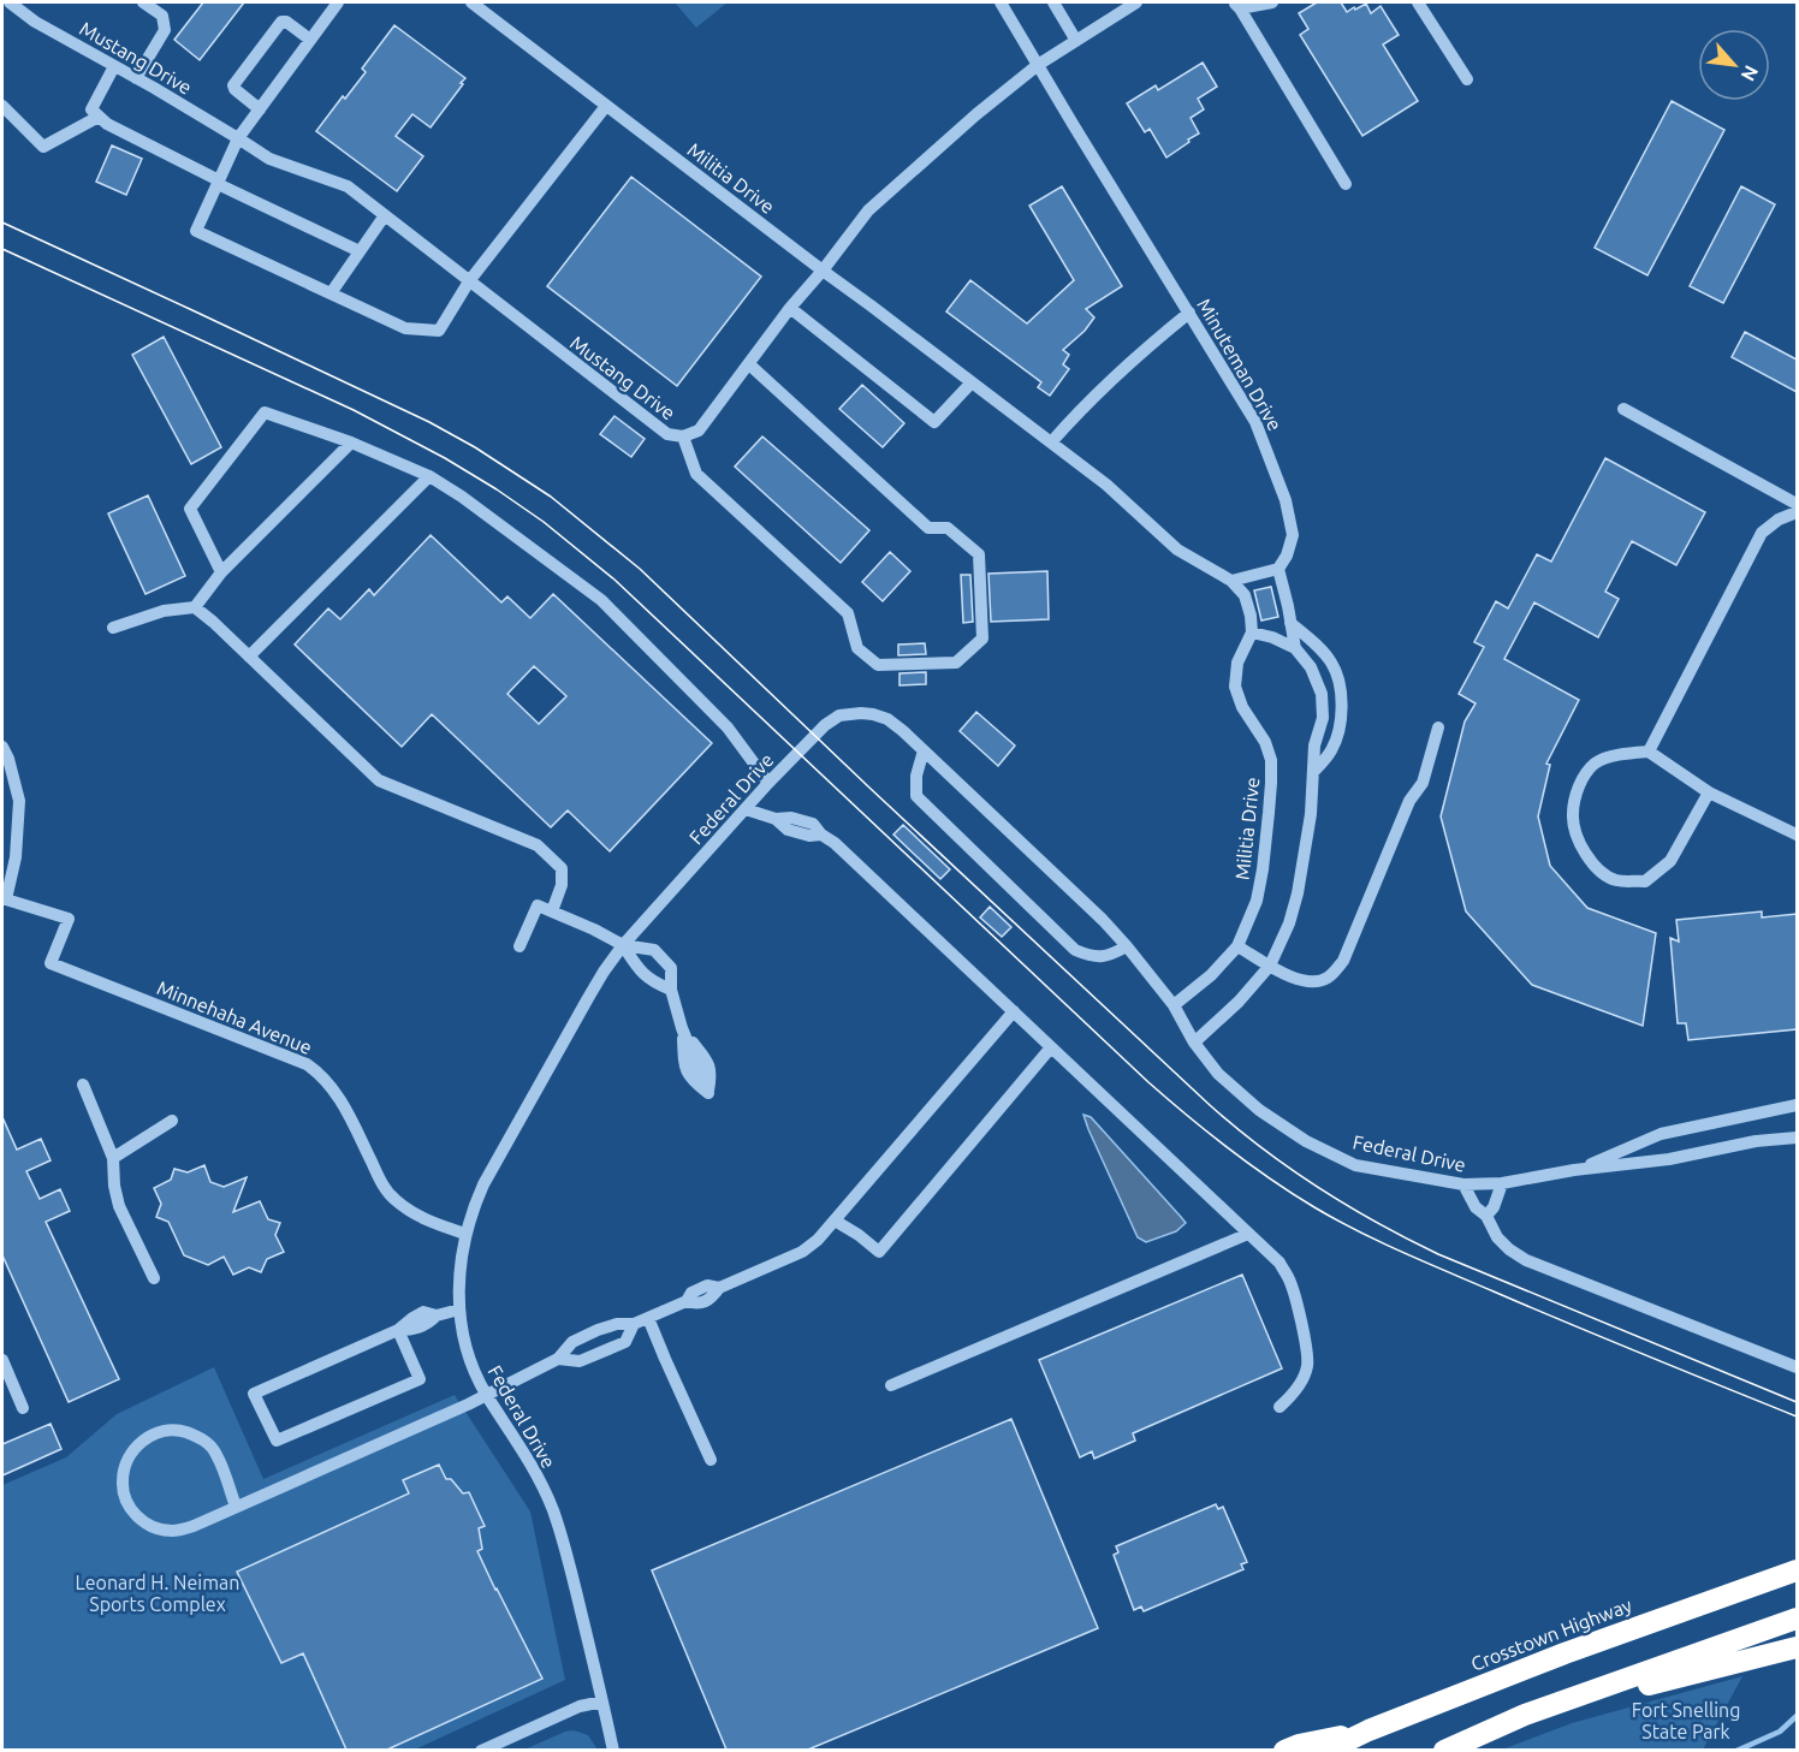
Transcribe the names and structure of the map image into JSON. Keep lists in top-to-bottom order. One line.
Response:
{"streets":{"highway":["Crosstown Highway"],"street":["Mustang Drive","Militia Drive","Minuteman Drive","Federal Drive","Minnehaha Avenue"]},"crossings":[["Mustang Drive","Militia Drive"],["Mustang Drive","Minuteman Drive"],["Militia Drive","Federal Drive"],["Federal Drive","Minnehaha Avenue"]],"parks":["Leonard H. Neiman Sports Complex","Fort Snelling State Park"],"north":"bottom right"}
